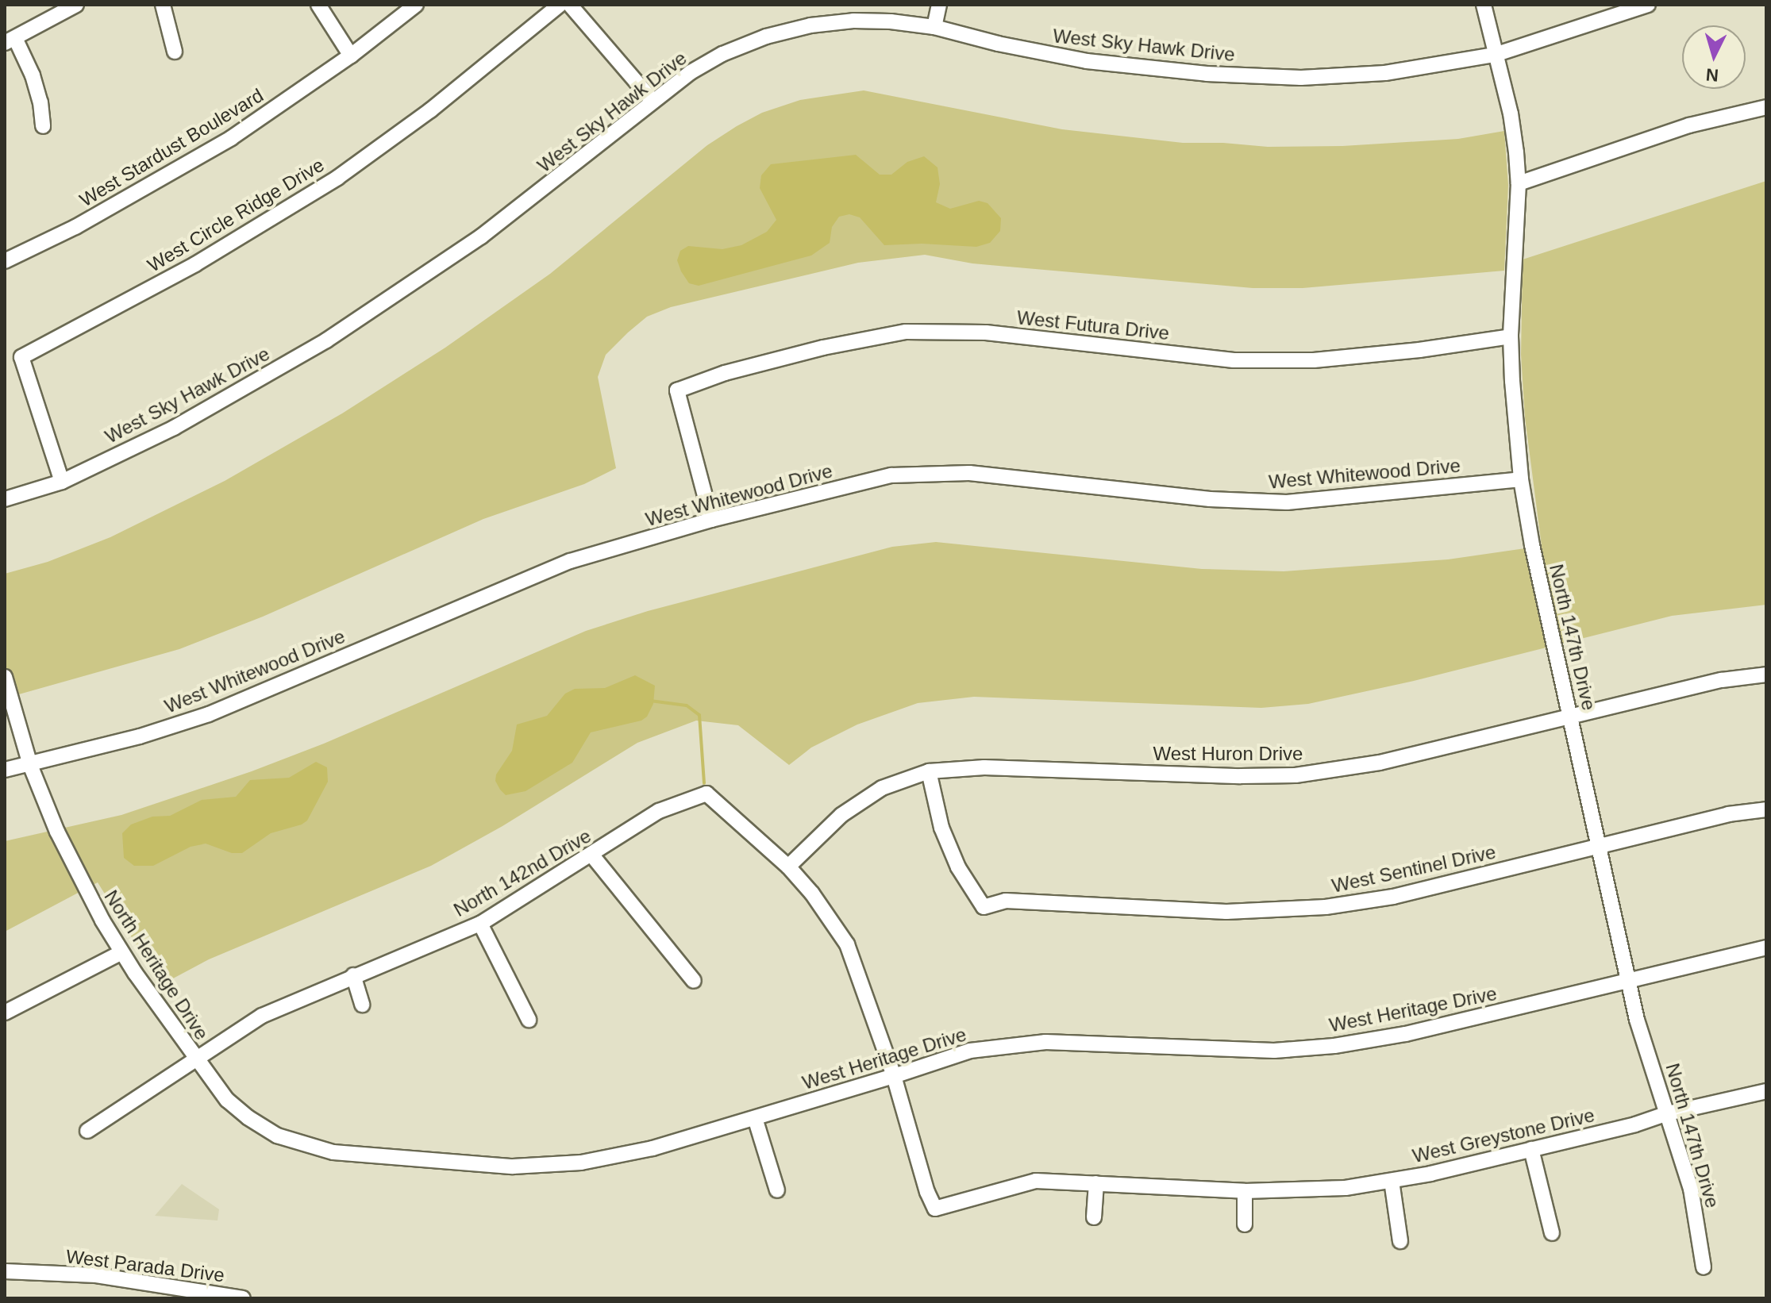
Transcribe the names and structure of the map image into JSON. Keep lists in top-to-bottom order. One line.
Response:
{"streets":{"street":["West Sky Hawk Drive","West Stardust Boulevard","West Circle Ridge Drive","West Futura Drive","West Whitewood Drive","North 147th Drive","West Huron Drive","West Sentinel Drive","North 142nd Drive","North Heritage Drive","West Heritage Drive","West Greystone Drive","West Parada Drive"]},"crossings":[["West Sky Hawk Drive","West Circle Ridge Drive"],["West Sky Hawk Drive","North 147th Drive"],["West Futura Drive","West Whitewood Drive"],["West Futura Drive","North 147th Drive"],["West Whitewood Drive","North 147th Drive"],["West Whitewood Drive","North Heritage Drive"],["North 147th Drive","West Huron Drive"],["North 147th Drive","West Sentinel Drive"],["North 147th Drive","West Heritage Drive"],["North 147th Drive","West Greystone Drive"],["West Huron Drive","West Sentinel Drive"],["West Huron Drive","North 142nd Drive"],["North 142nd Drive","North Heritage Drive"],["North 142nd Drive","West Heritage Drive"],["North Heritage Drive","West Heritage Drive"],["West Heritage Drive","West Greystone Drive"]],"north":"bottom"}
